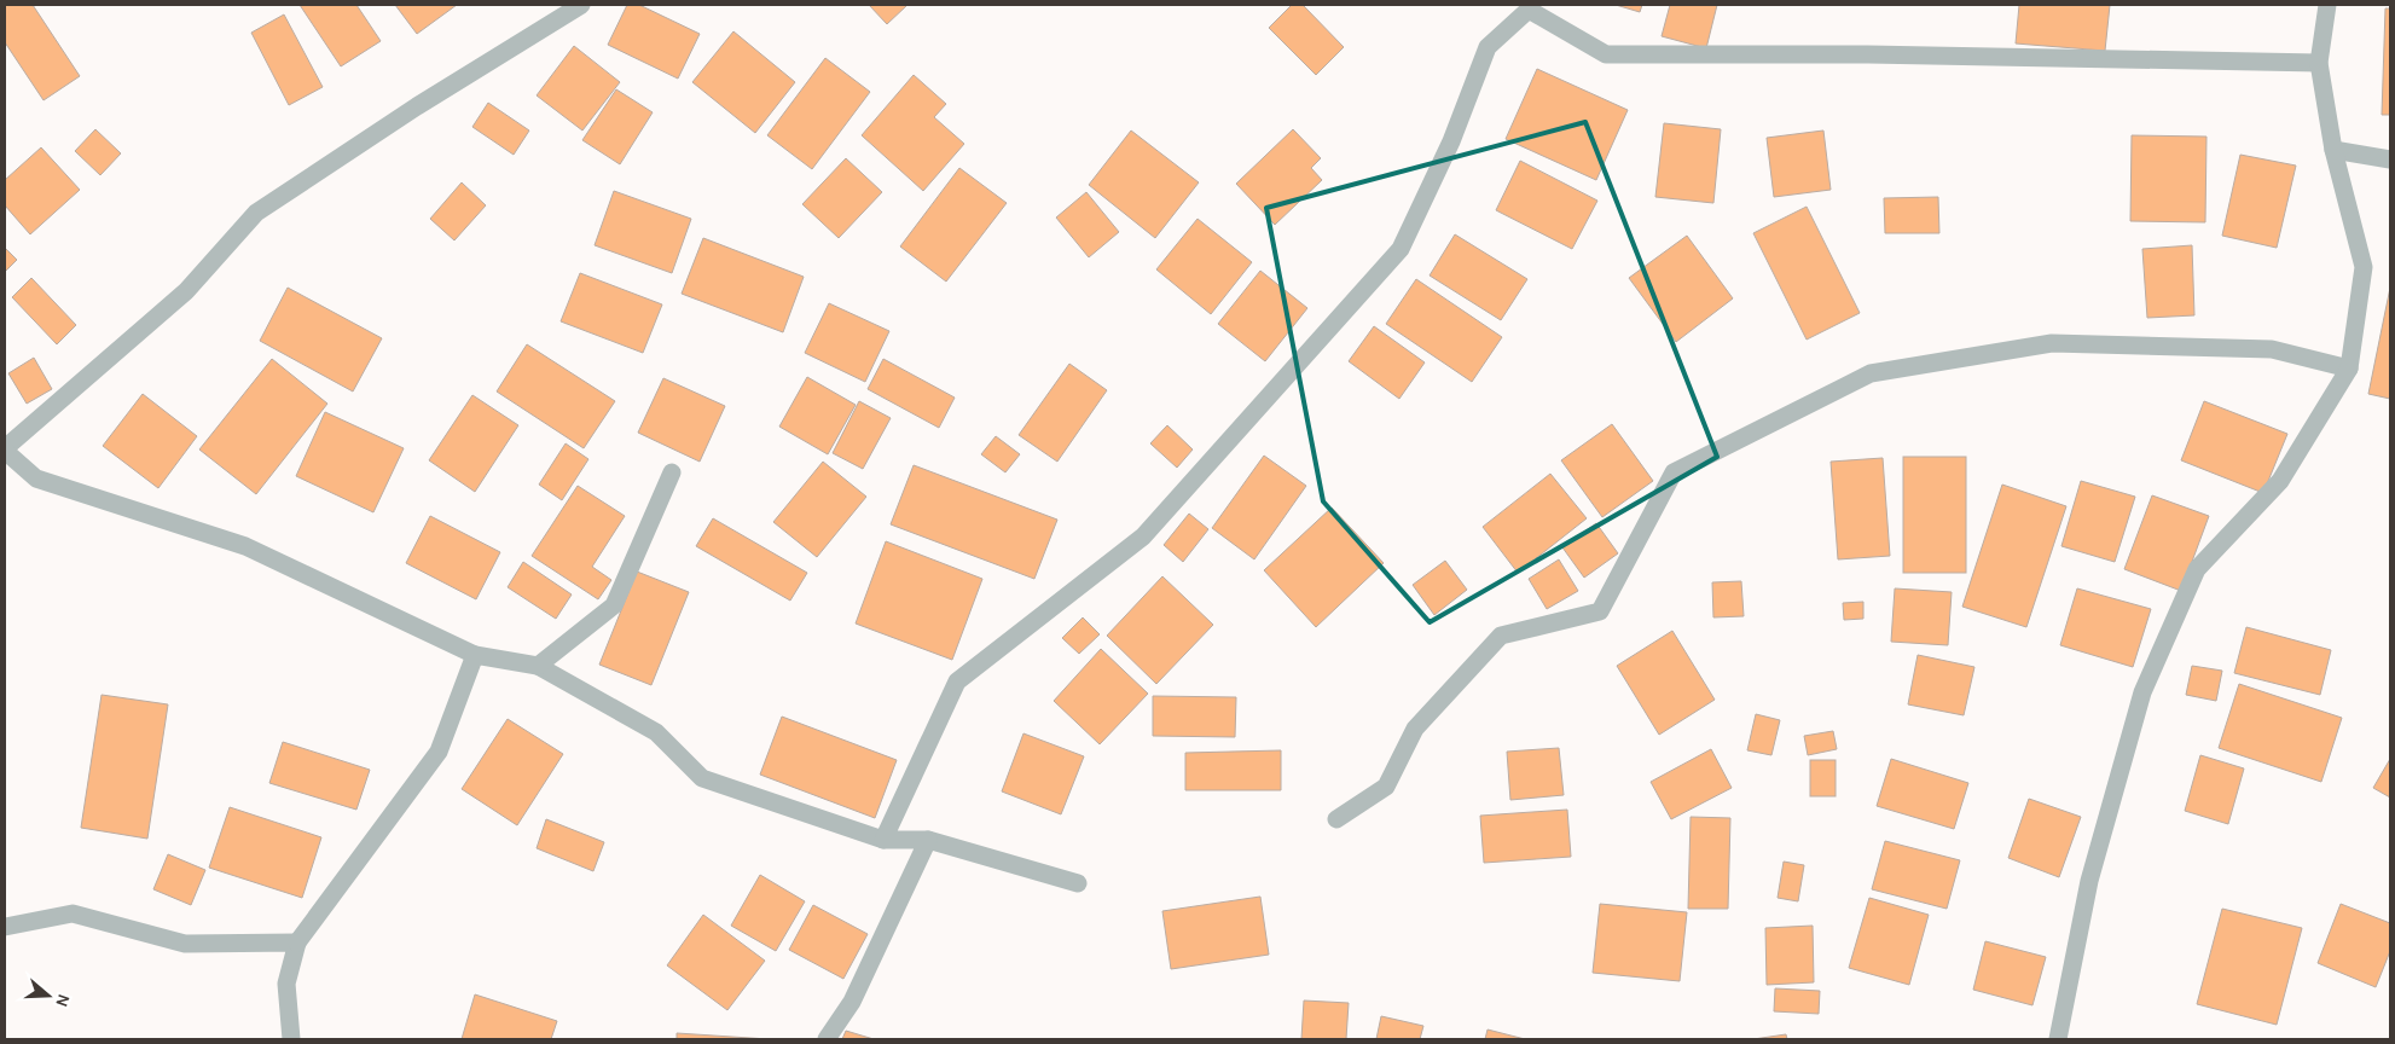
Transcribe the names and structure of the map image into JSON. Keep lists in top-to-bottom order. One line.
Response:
{"north":"right"}
